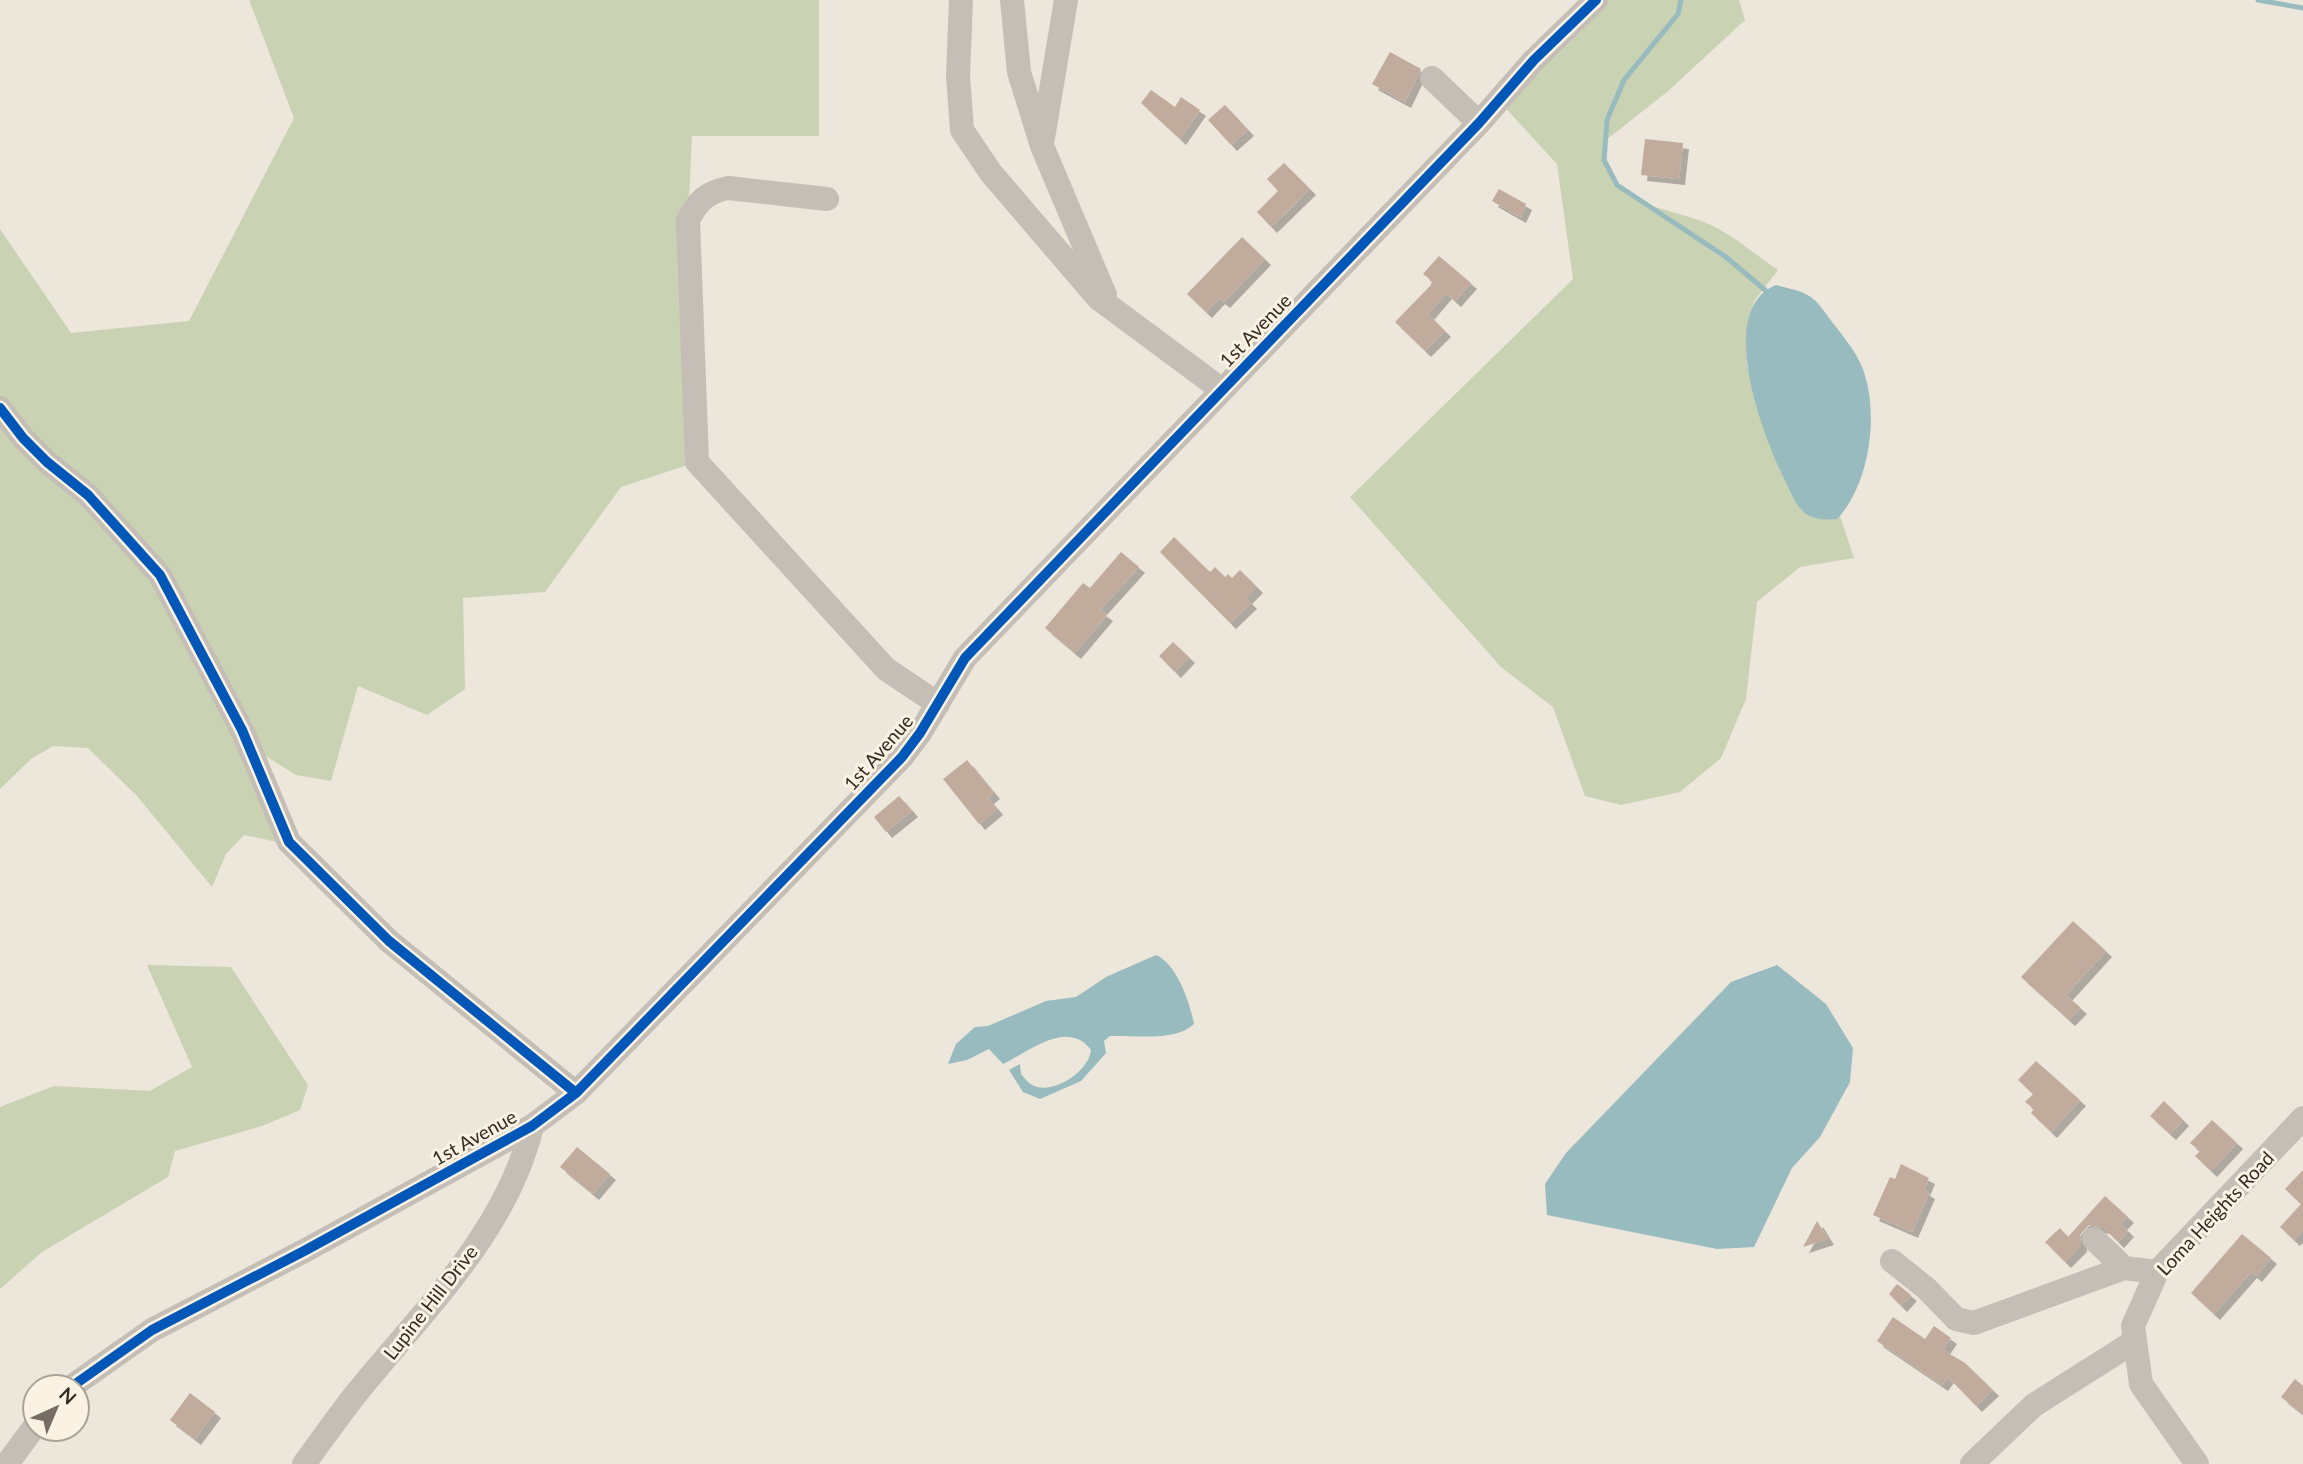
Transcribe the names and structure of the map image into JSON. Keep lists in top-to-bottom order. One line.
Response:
{"streets":{"street":["1st Avenue","Loma Heights Road","Lupine Hill Drive"]},"crossings":[["1st Avenue","Lupine Hill Drive"]],"north":"top right"}
